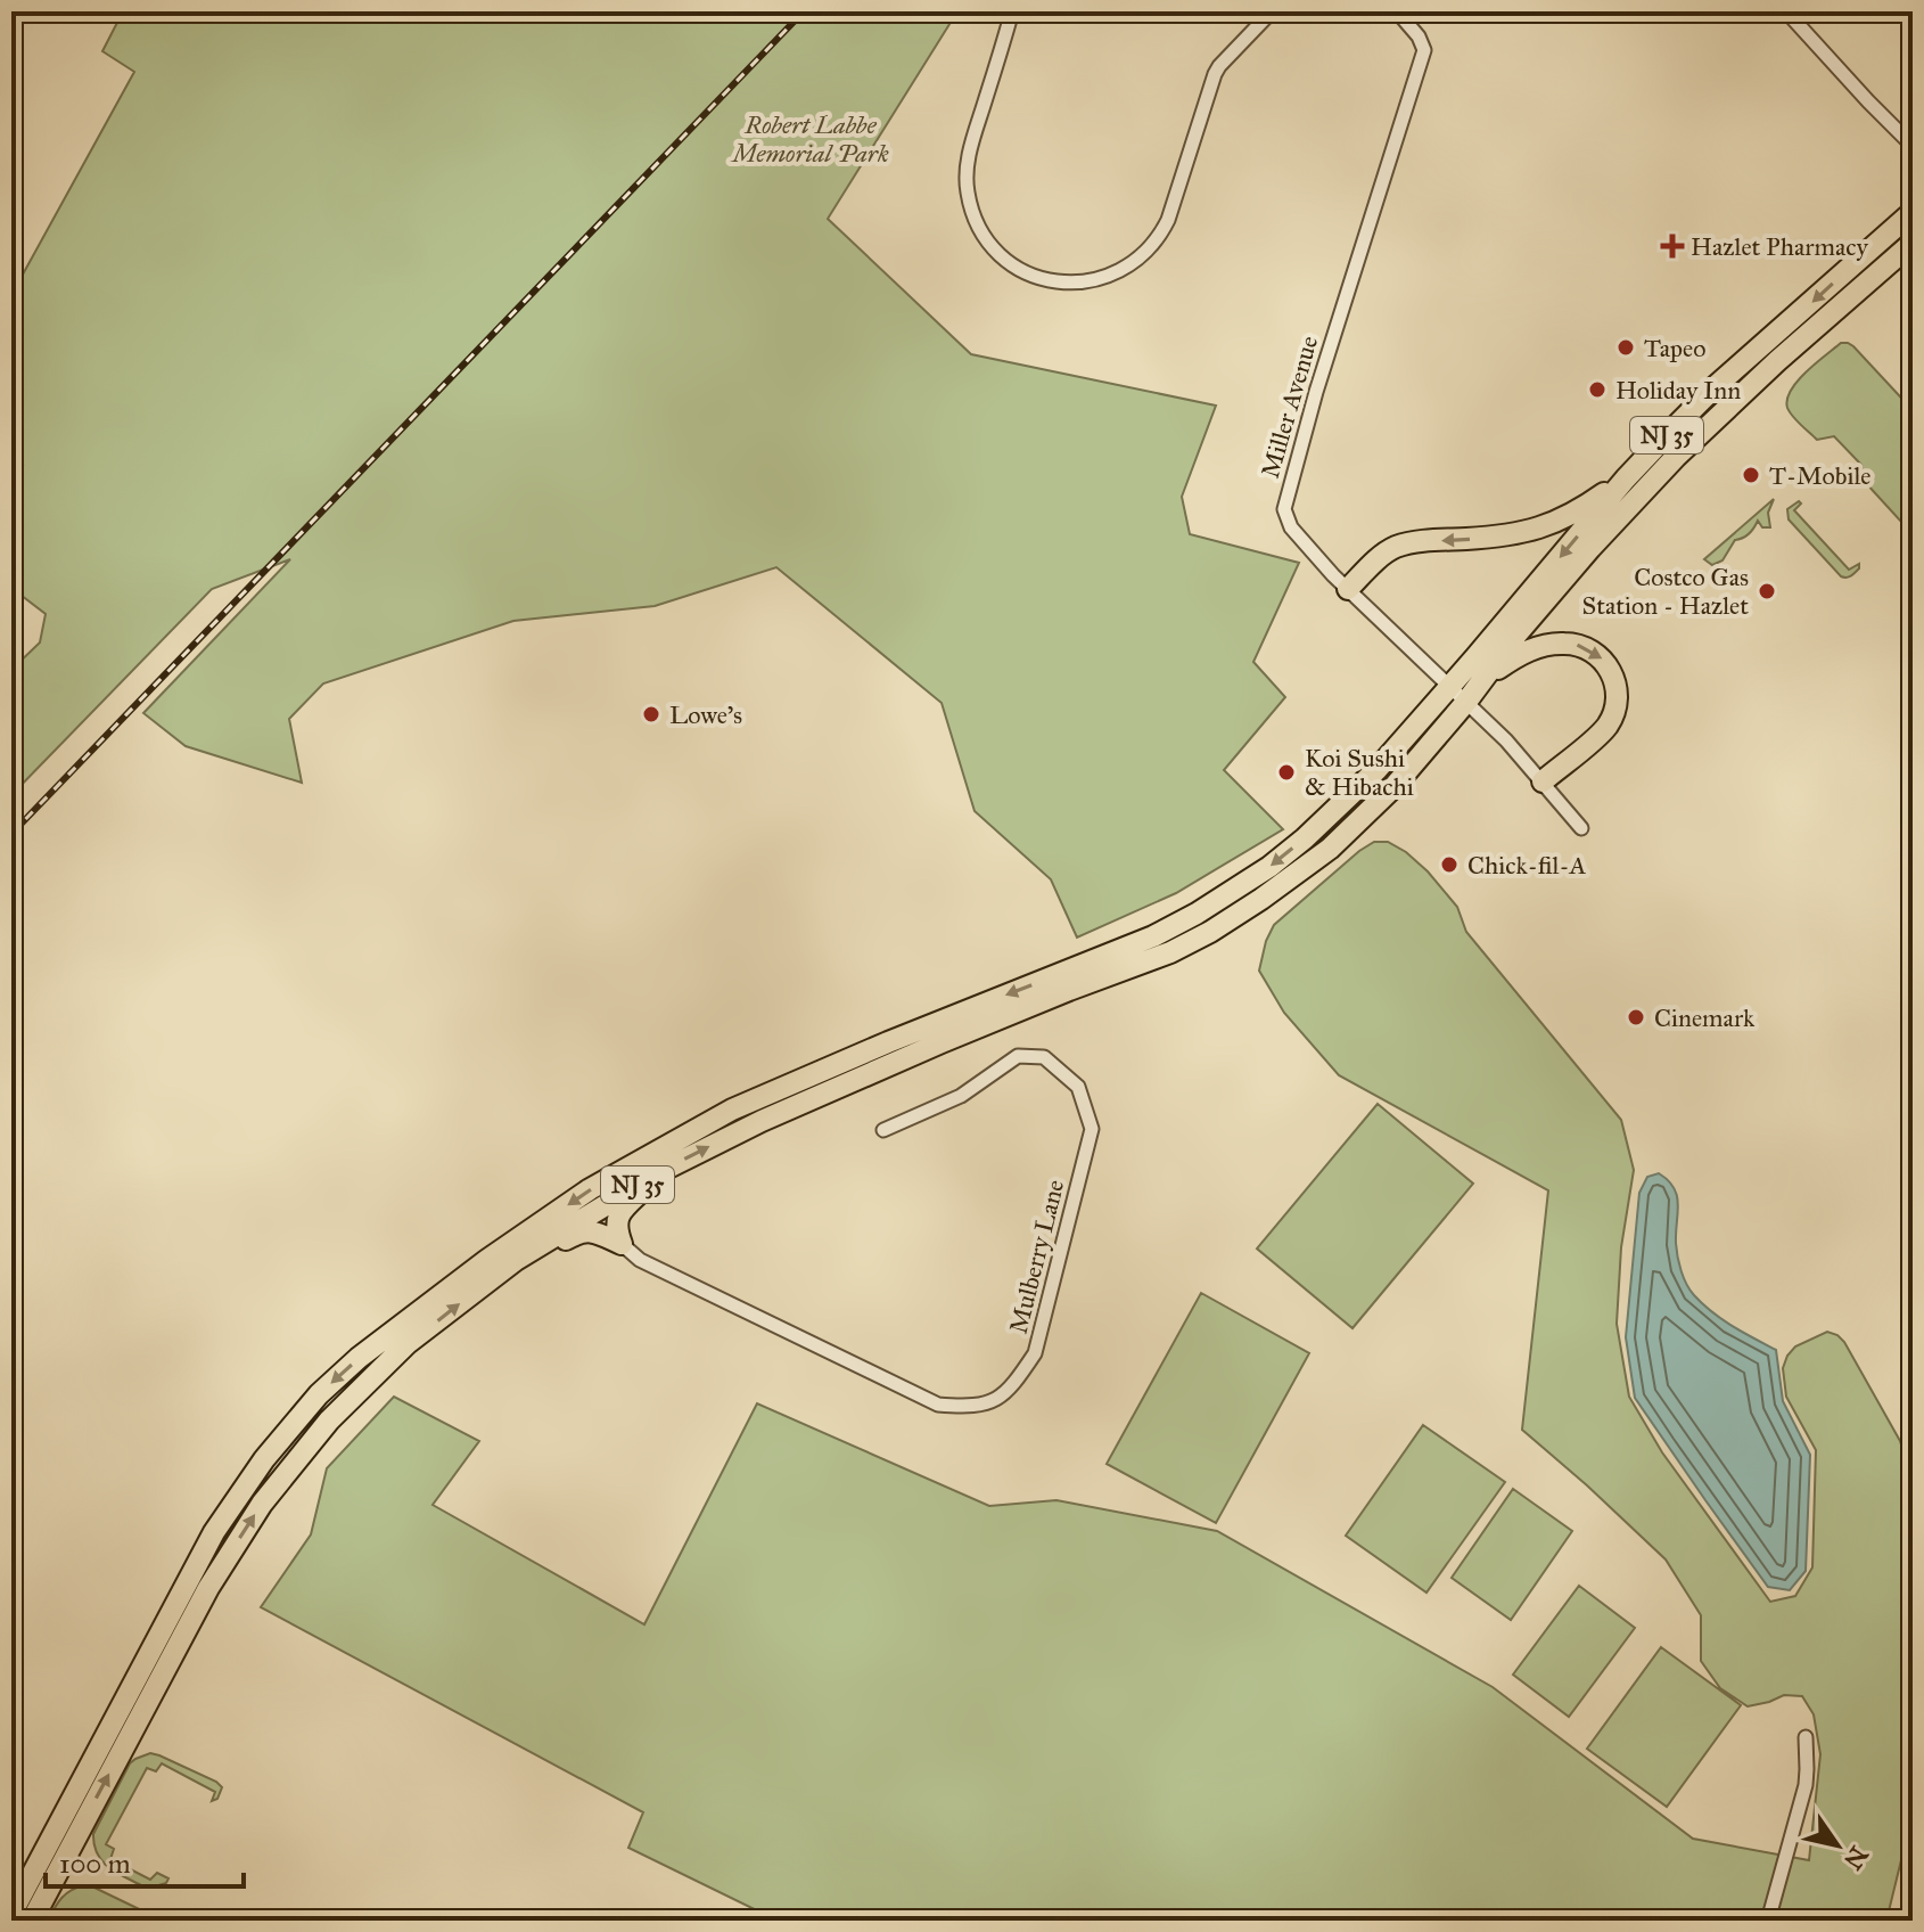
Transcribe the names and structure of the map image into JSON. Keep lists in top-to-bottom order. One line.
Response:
{"streets":{"highway":["NJ 35"],"street":["Miller Avenue","Mulberry Lane"]},"crossings":[["Miller Avenue","NJ 35"]],"parks":["Robert Labbe Memorial Park"],"places":{"health":["Hazlet Pharmacy"],"other":["Tapeo","Holiday Inn","T-Mobile","Costco Gas Station - Hazlet","Lowe's","Koi Sushi & Hibachi","Chick-fil-A","Cinemark"]},"scale_bar":"100 m","north":"bottom right"}
